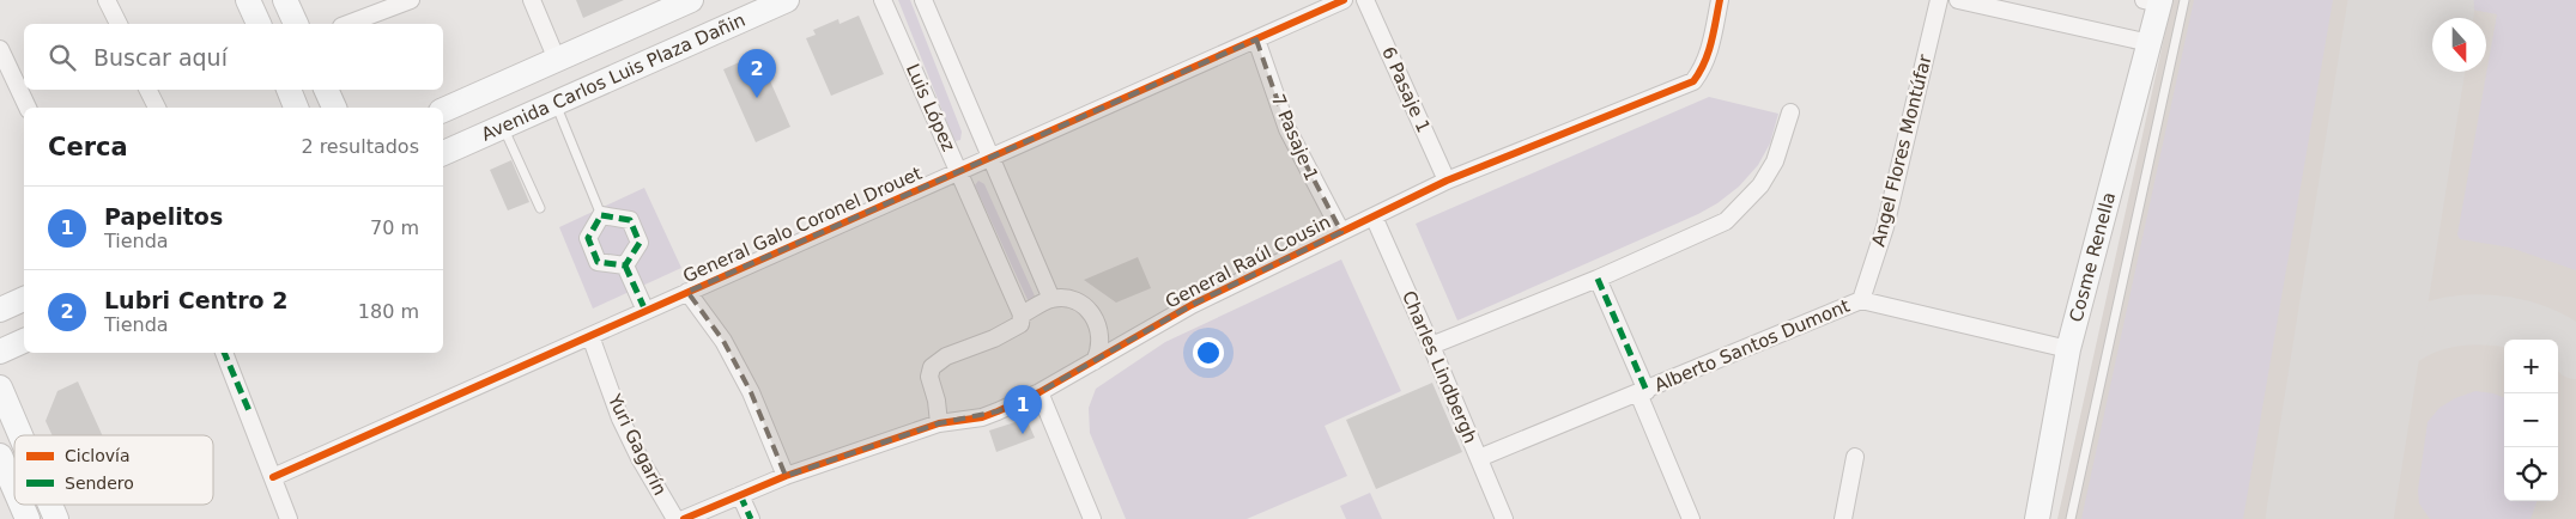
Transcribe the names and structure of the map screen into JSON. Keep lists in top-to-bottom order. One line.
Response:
{"streets":{"street":["Avenida Carlos Luis Plaza Dañin","6 Pasaje 1","Luis López","7 Pasaje 1","Angel Flores Montúfar","General Galo Coronel Drouet","Cosme Renella","General Raúl Cousin","Alberto Santos Dumont","Charles Lindbergh","Yuri Gagarín"]},"crossings":[["6 Pasaje 1","General Raúl Cousin"],["Luis López","General Galo Coronel Drouet"],["7 Pasaje 1","General Galo Coronel Drouet"],["7 Pasaje 1","General Raúl Cousin"],["Angel Flores Montúfar","Alberto Santos Dumont"],["General Galo Coronel Drouet","Yuri Gagarín"],["Cosme Renella","Alberto Santos Dumont"],["General Raúl Cousin","Charles Lindbergh"],["Alberto Santos Dumont","Charles Lindbergh"]],"legend":["Ciclovía","Sendero"],"north":"bottom","page":{"search":"Buscar aquí","pins":["2","1"],"heading":["Cerca","2 resultados"],"list":[{"mark":"1","name":"Papelitos","note":"Tienda","value":"70 m"},{"mark":"2","name":"Lubri Centro 2","note":"Tienda","value":"180 m"}],"map_buttons":["+","−"]}}
